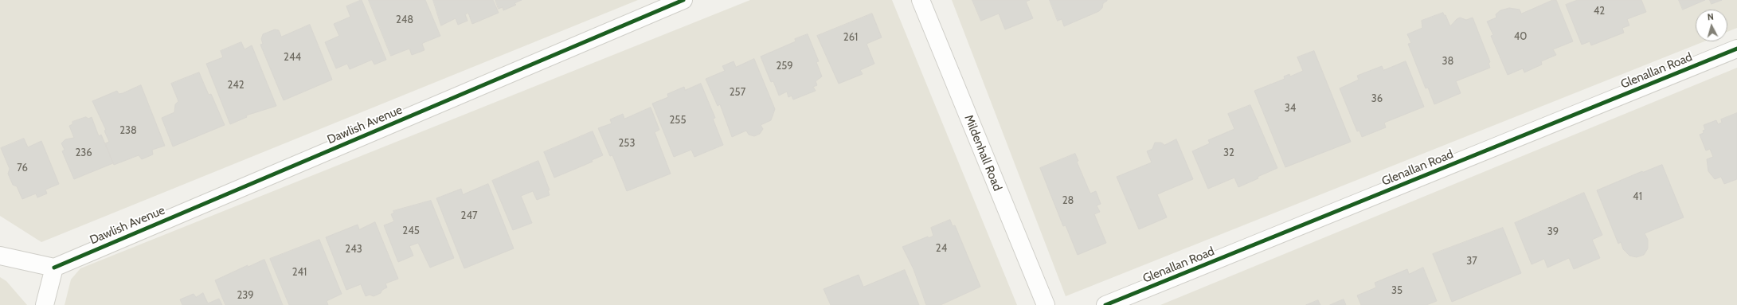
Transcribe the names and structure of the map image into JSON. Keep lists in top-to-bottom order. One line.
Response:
{"streets":{"street":["Glenallan Road","Dawlish Avenue","Mildenhall Road"]},"house_numbers":["42","248","40","261","244","38","259","242","257","36","34","255","238","253","236","32","76","41","28","247","245","39","24","243","37","241","35","239"],"north":"top"}
